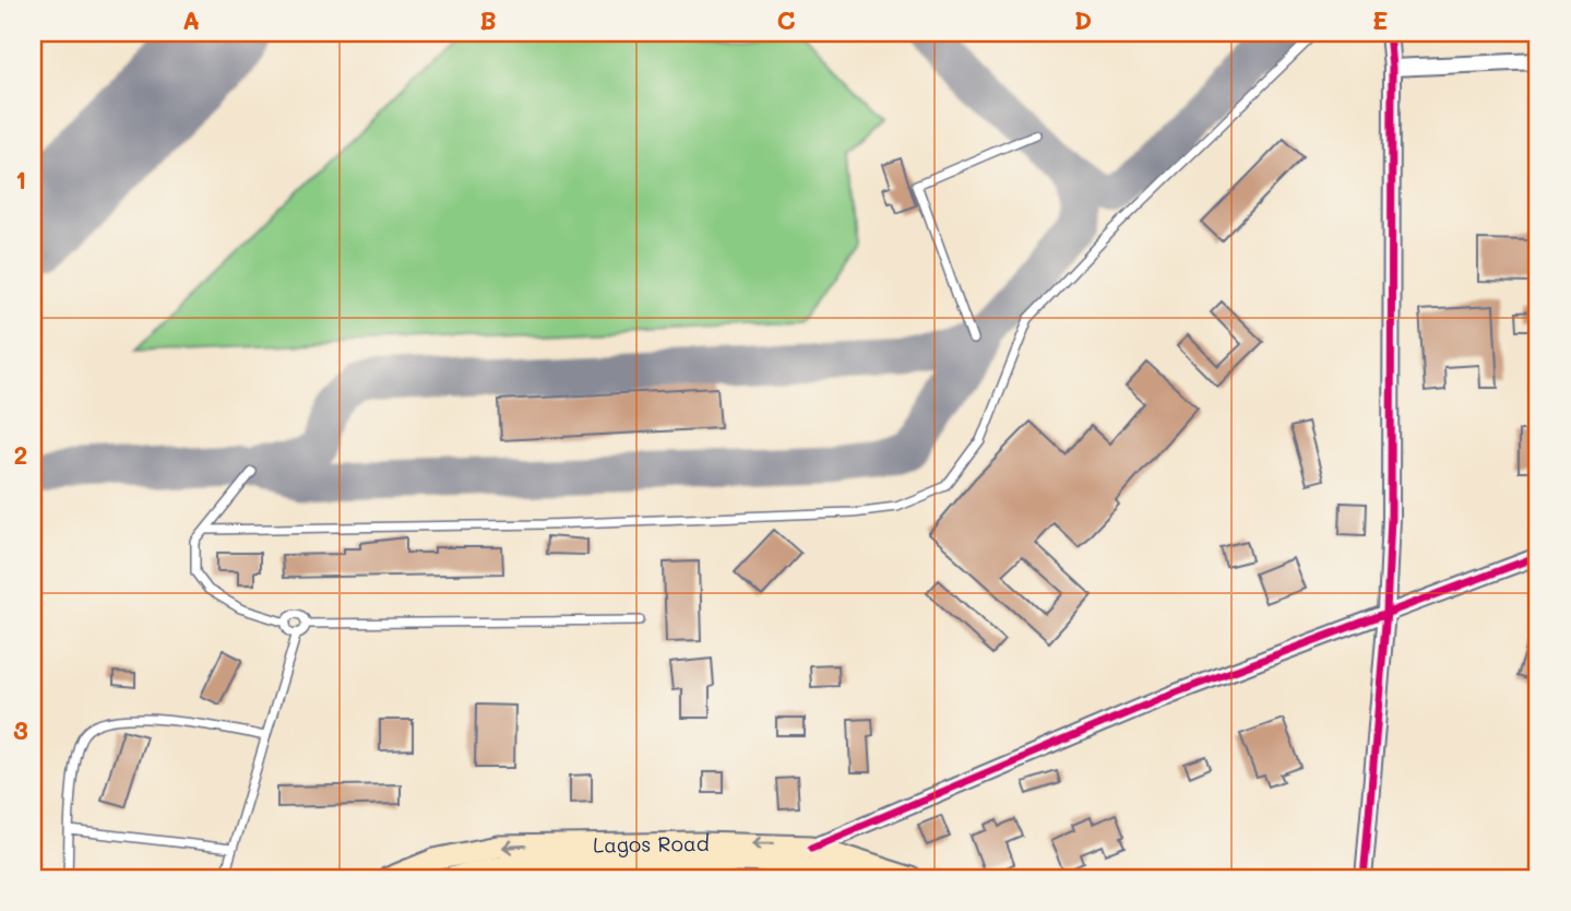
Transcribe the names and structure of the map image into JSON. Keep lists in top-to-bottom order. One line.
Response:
{"streets":{"main road":["Lagos Road"]},"grid":{"columns":["A","B","C","D","E"],"rows":["1","2","3"]}}
